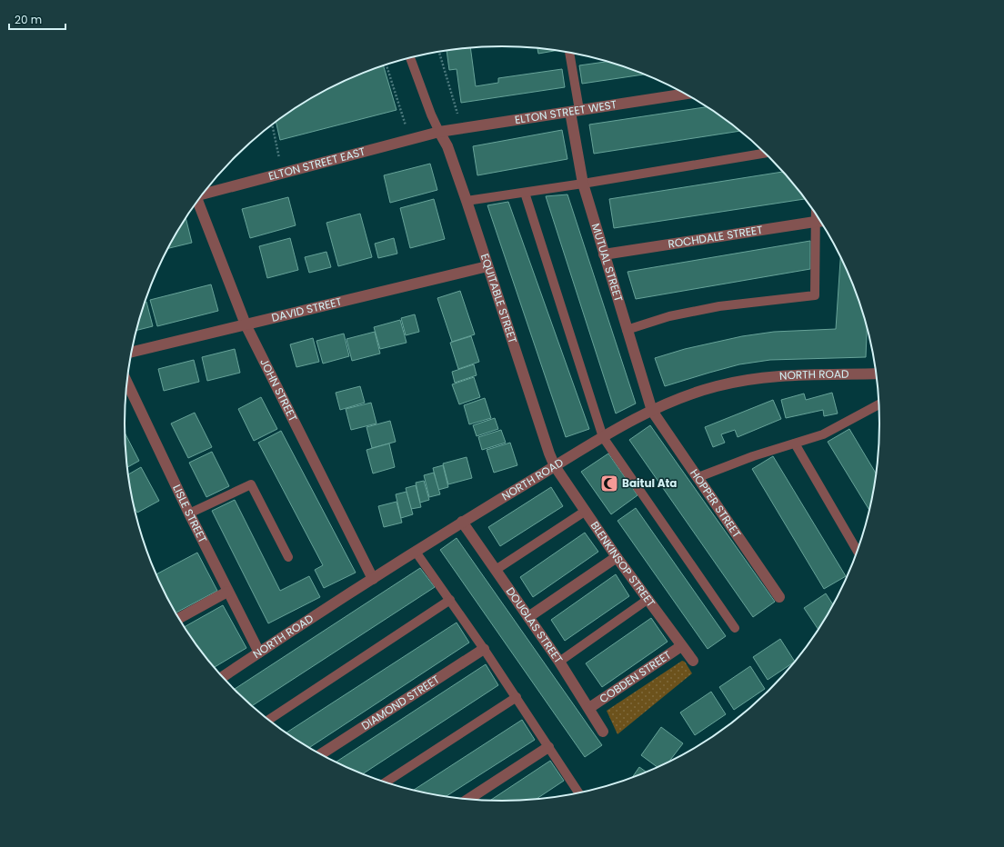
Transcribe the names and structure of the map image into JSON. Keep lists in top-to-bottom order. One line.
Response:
{"streets":{"street":["ELTON STREET WEST","ELTON STREET EAST","ROCHDALE STREET","MUTUAL STREET","EQUITABLE STREET","DAVID STREET","NORTH ROAD","JOHN STREET","HOPPER STREET","LISLE STREET","BLENKINSOP STREET","DOUGLAS STREET","COBDEN STREET","DIAMOND STREET"]},"crossings":[["ELTON STREET WEST","ELTON STREET EAST"],["ELTON STREET WEST","MUTUAL STREET"],["ELTON STREET WEST","EQUITABLE STREET"],["ELTON STREET EAST","EQUITABLE STREET"],["ROCHDALE STREET","MUTUAL STREET"],["MUTUAL STREET","NORTH ROAD"],["MUTUAL STREET","HOPPER STREET"],["EQUITABLE STREET","DAVID STREET"],["EQUITABLE STREET","NORTH ROAD"],["EQUITABLE STREET","BLENKINSOP STREET"],["DAVID STREET","JOHN STREET"],["NORTH ROAD","JOHN STREET"],["NORTH ROAD","HOPPER STREET"],["NORTH ROAD","LISLE STREET"],["NORTH ROAD","BLENKINSOP STREET"],["NORTH ROAD","DOUGLAS STREET"],["BLENKINSOP STREET","COBDEN STREET"],["DOUGLAS STREET","COBDEN STREET"]],"places":{"mosque":["Baitul Ata"]},"scale_bar":"20 m"}
